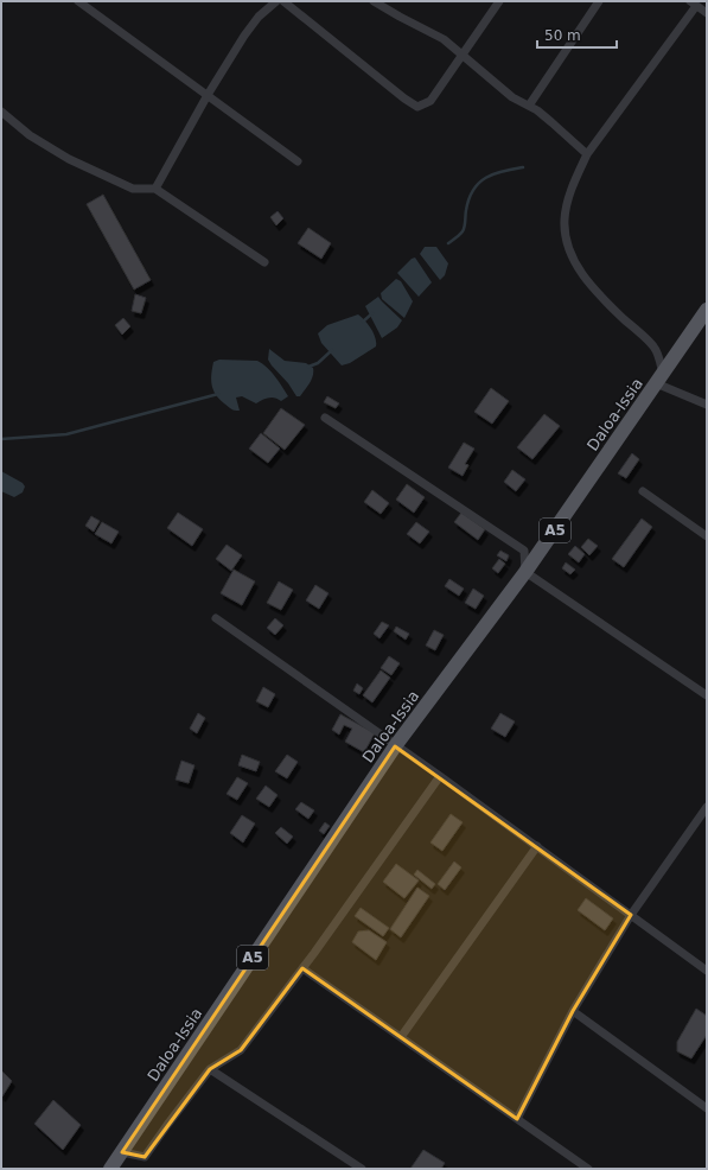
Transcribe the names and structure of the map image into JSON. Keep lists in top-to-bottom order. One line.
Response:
{"streets":{"main road":["Daloa-Issia","A5"]},"scale_bar":"50 m"}
